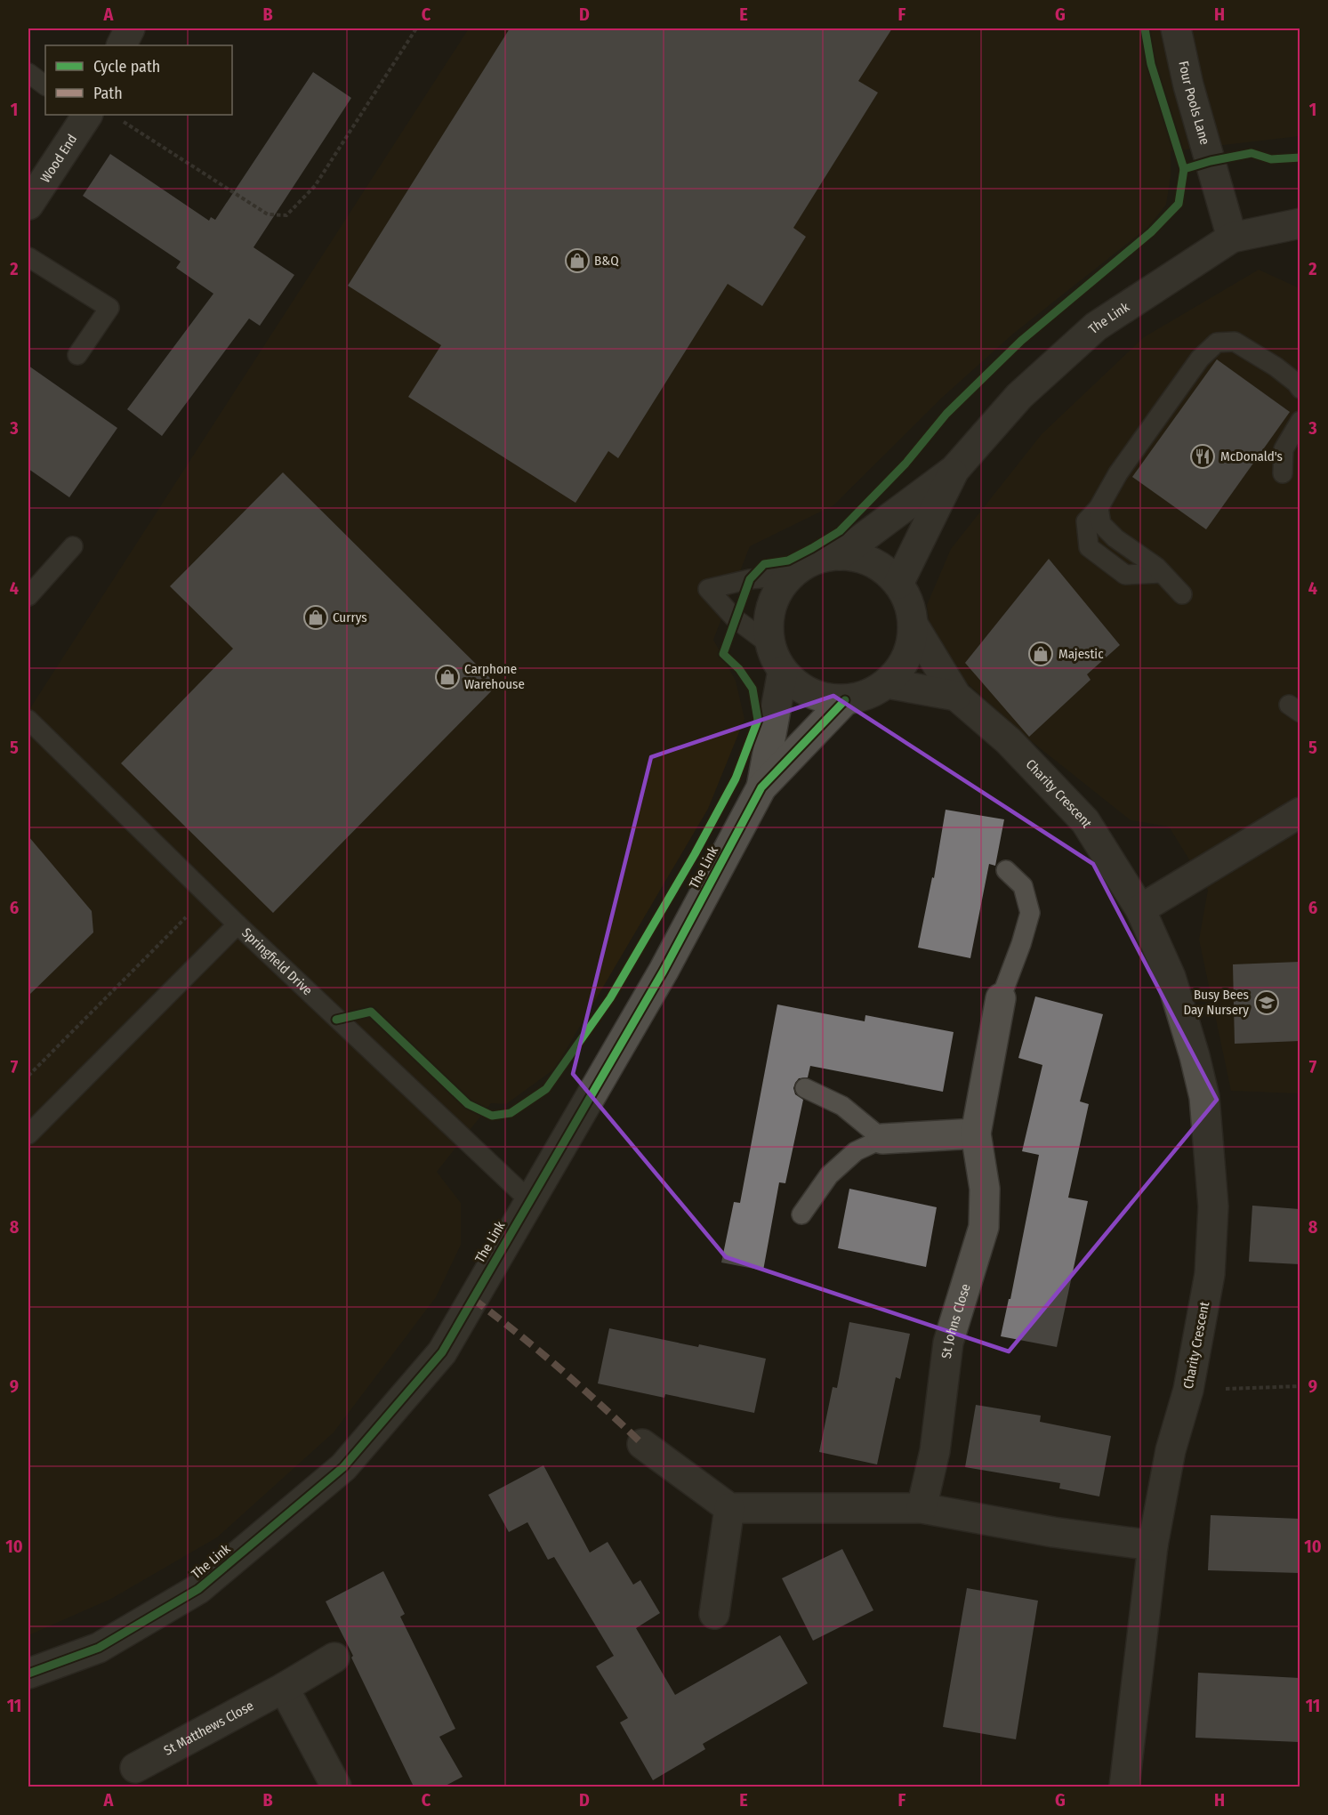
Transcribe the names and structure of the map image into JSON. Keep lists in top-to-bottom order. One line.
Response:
{"streets":{"street":["Four Pools Lane","Wood End","The Link","Charity Crescent","St Johns Close","St Matthews Close"],"lane":["Springfield Drive"]},"crossings":[["Four Pools Lane","The Link"],["The Link","Charity Crescent"],["The Link","Springfield Drive"]],"places":{"shop":["B&Q","Currys","Majestic","Carphone Warehouse"],"restaurant":["McDonald's"],"school or university":["Busy Bees Day Nursery"]},"legend":["Cycle path","Path"],"grid":{"columns":["A","B","C","D","E","F","G","H"],"rows":["1","2","3","4","5","6","7","8","9","10","11"]}}
